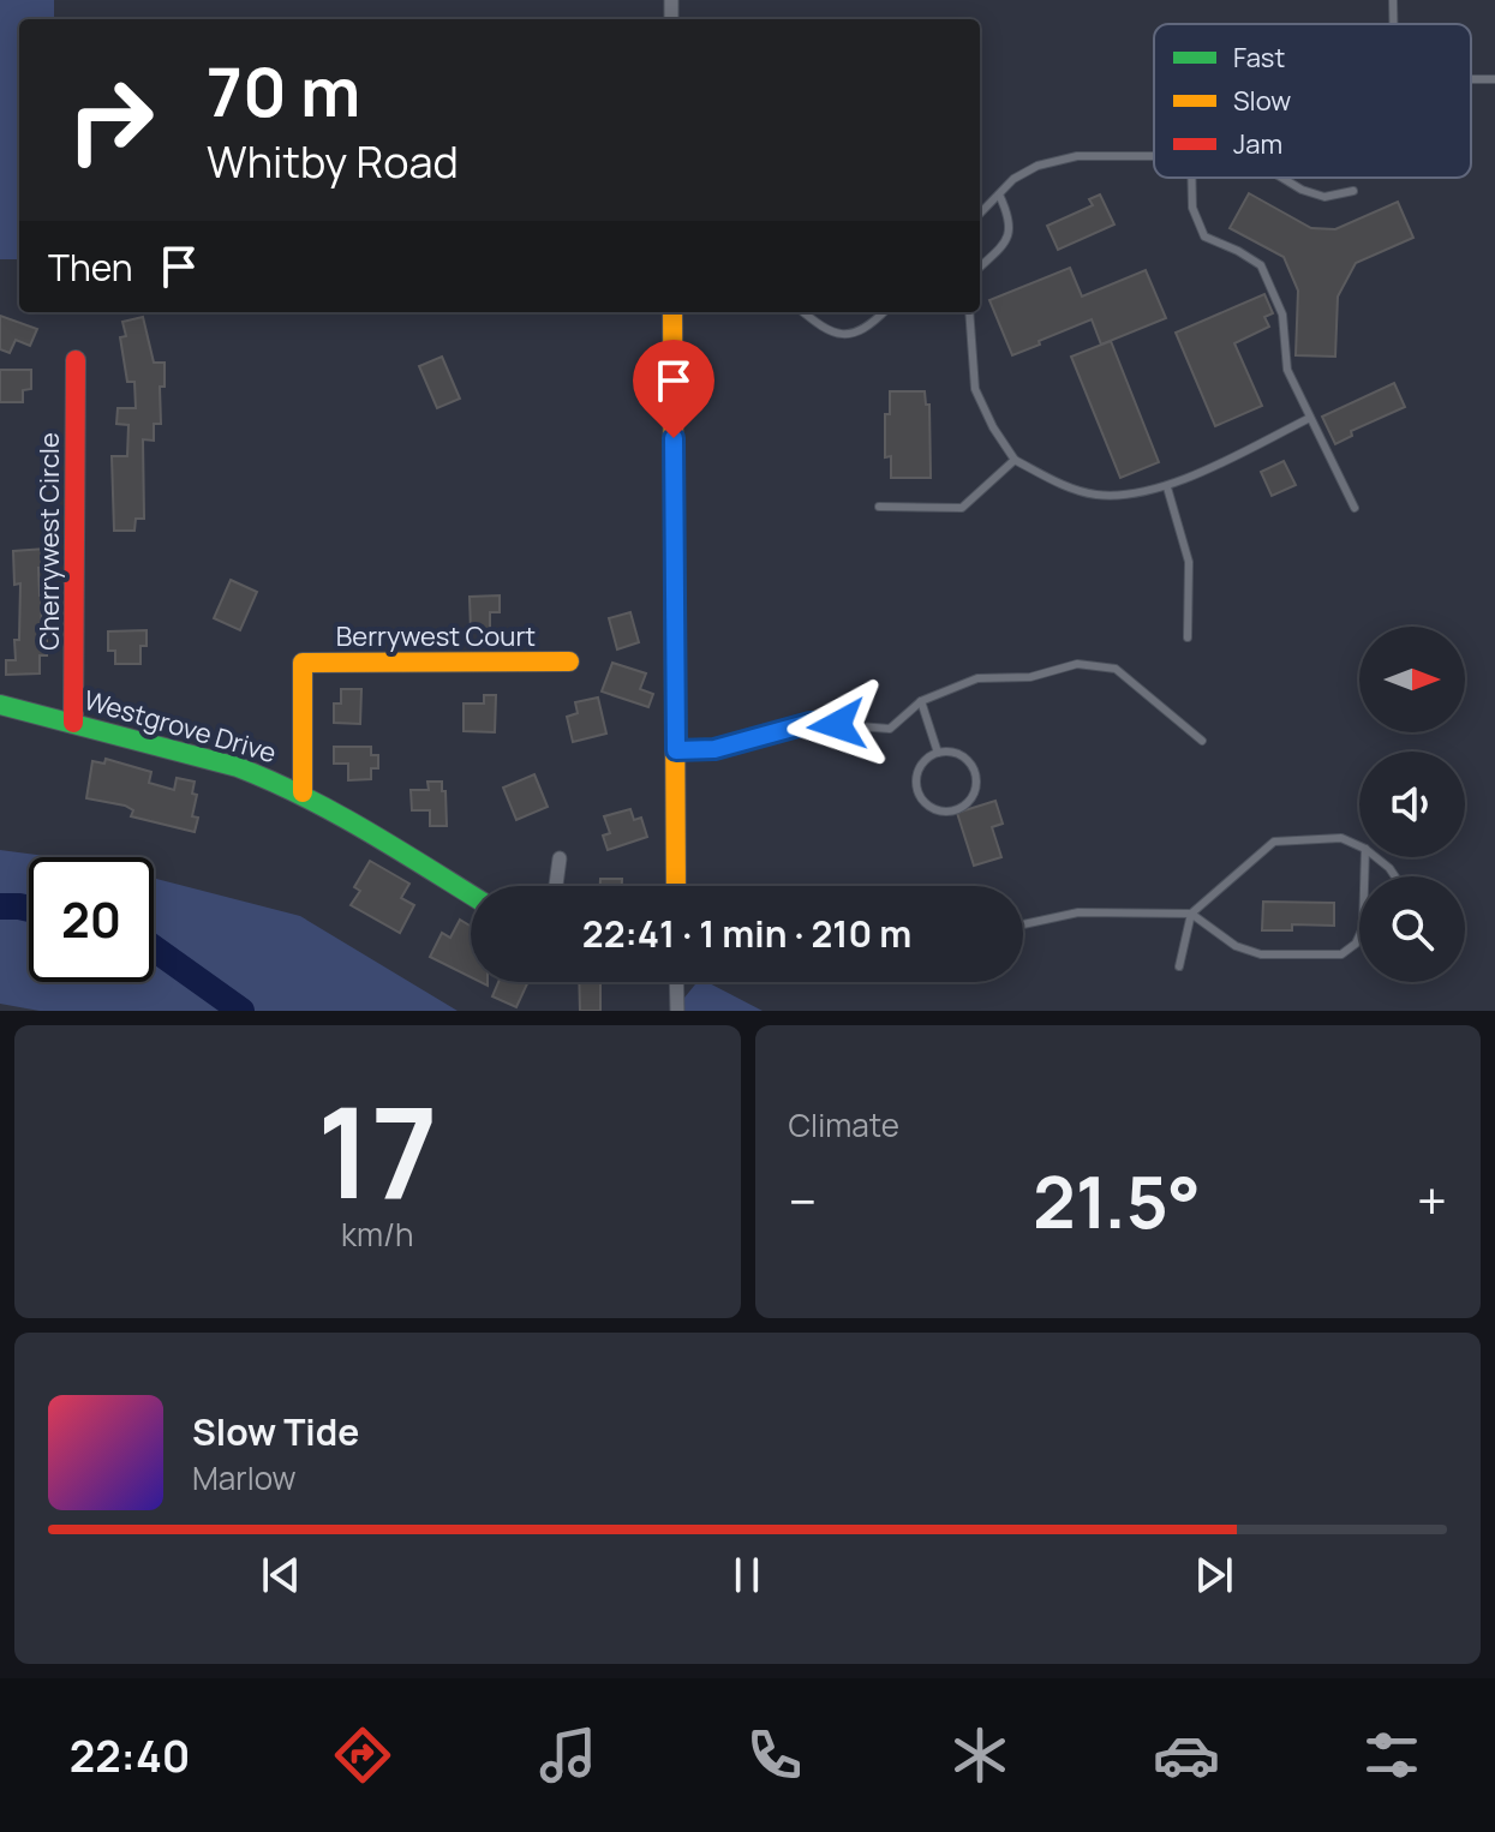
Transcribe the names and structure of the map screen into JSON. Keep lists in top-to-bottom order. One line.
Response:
{"streets":{"street":["Cherrywest Circle","Berrywest Court","Westgrove Drive"]},"crossings":[["Cherrywest Circle","Westgrove Drive"],["Berrywest Court","Westgrove Drive"]],"legend":["Fast","Slow","Jam"],"north":"right","page":{"turn":["70 m","Whitby Road"],"then":"Then","limit":"20","trip":"22:41 · 1 min · 210 m","tile":[["17","km/h"],"Climate"],"heat":["−","21.5°","+"],"song":["Slow Tide","Marlow"],"tabs":"22:40"}}
